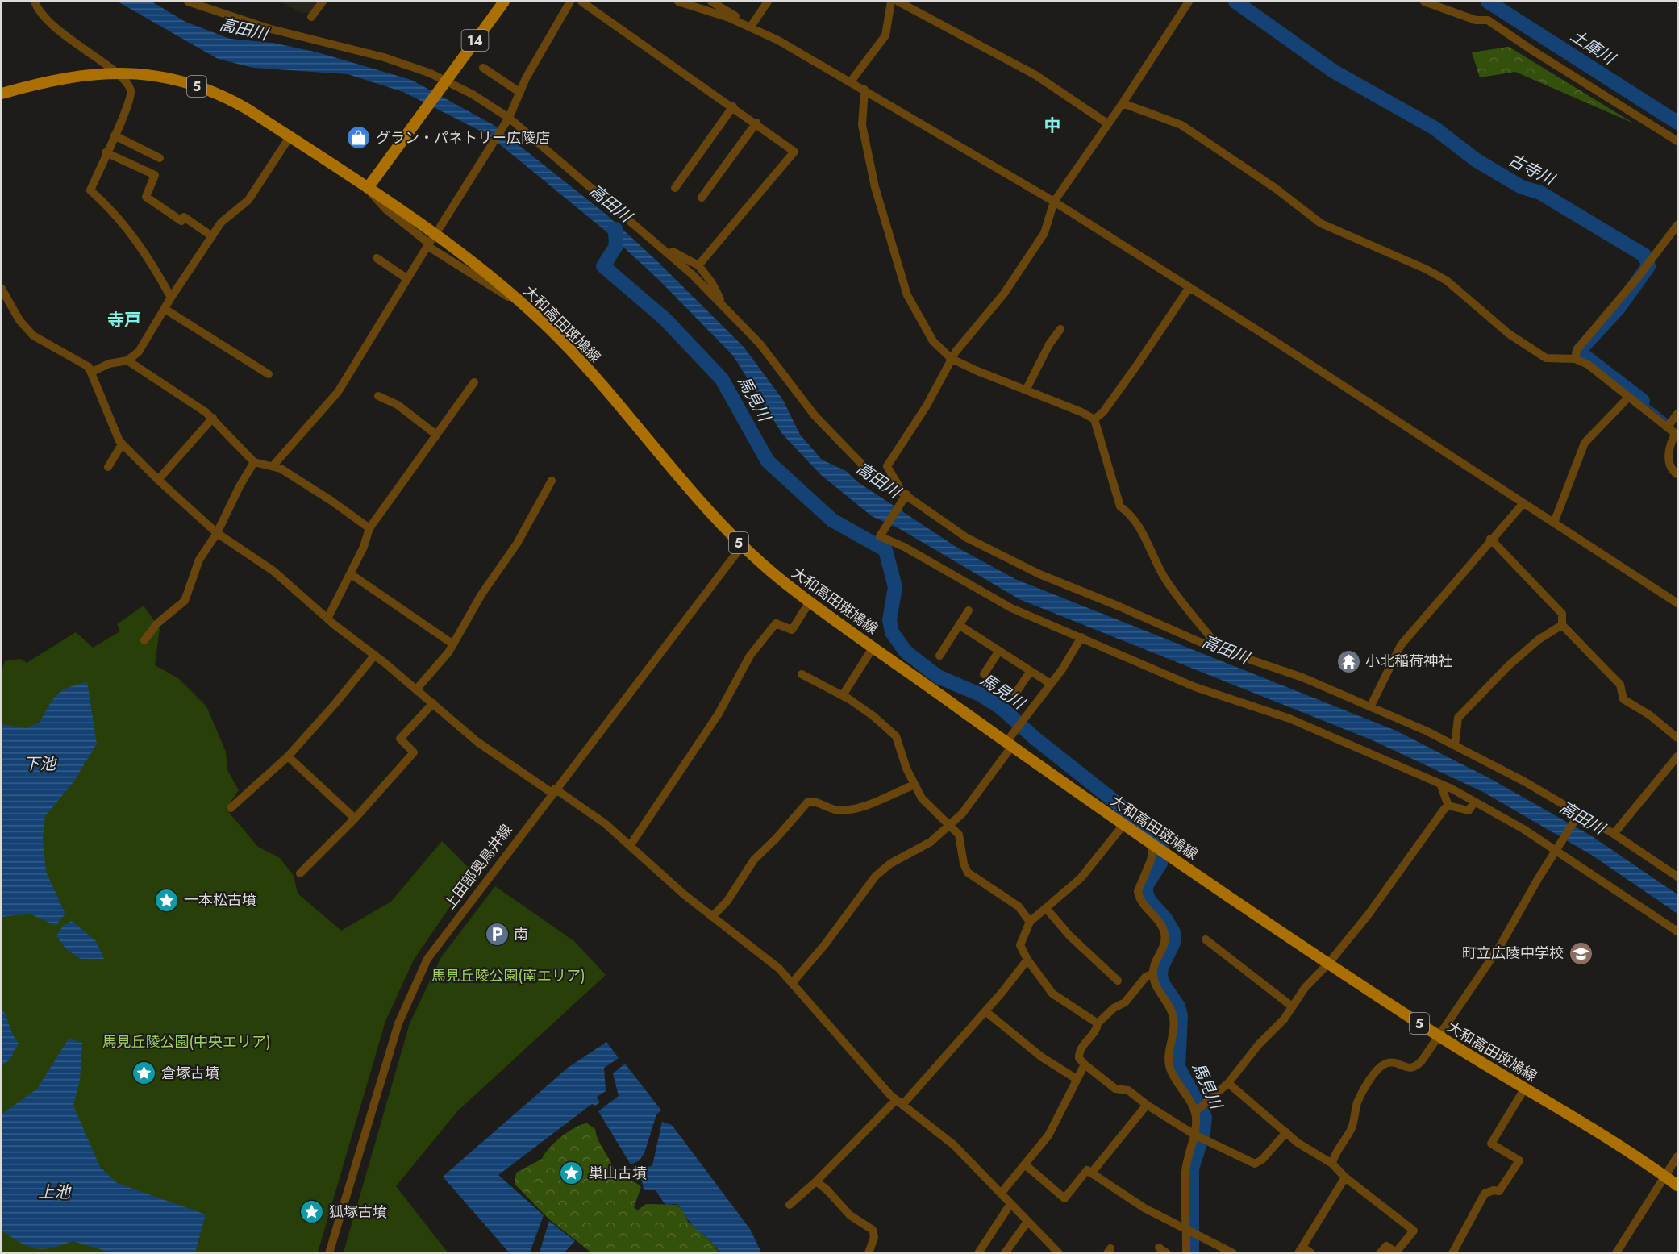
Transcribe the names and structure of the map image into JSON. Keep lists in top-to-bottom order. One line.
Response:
{"streets":{"main road":["14","5","大和高田斑鳩線"],"street":["上田部奥鳥井線"]},"crossings":[["14","大和高田斑鳩線"],["大和高田斑鳩線","上田部奥鳥井線"]],"districts":["中","寺戸"],"water":["高田川","土庫川","古寺川","馬見川","下池","上池"],"parks":["馬見丘陵公園(南エリア)","馬見丘陵公園(中央エリア)"],"places":{"shop":["グラン・パネトリー広陵店"],"temple":["小北稲荷神社"],"place":["一本松古墳","倉塚古墳","巣山古墳","狐塚古墳"],"parking":["南"],"school or university":["町立広陵中学校"]}}
